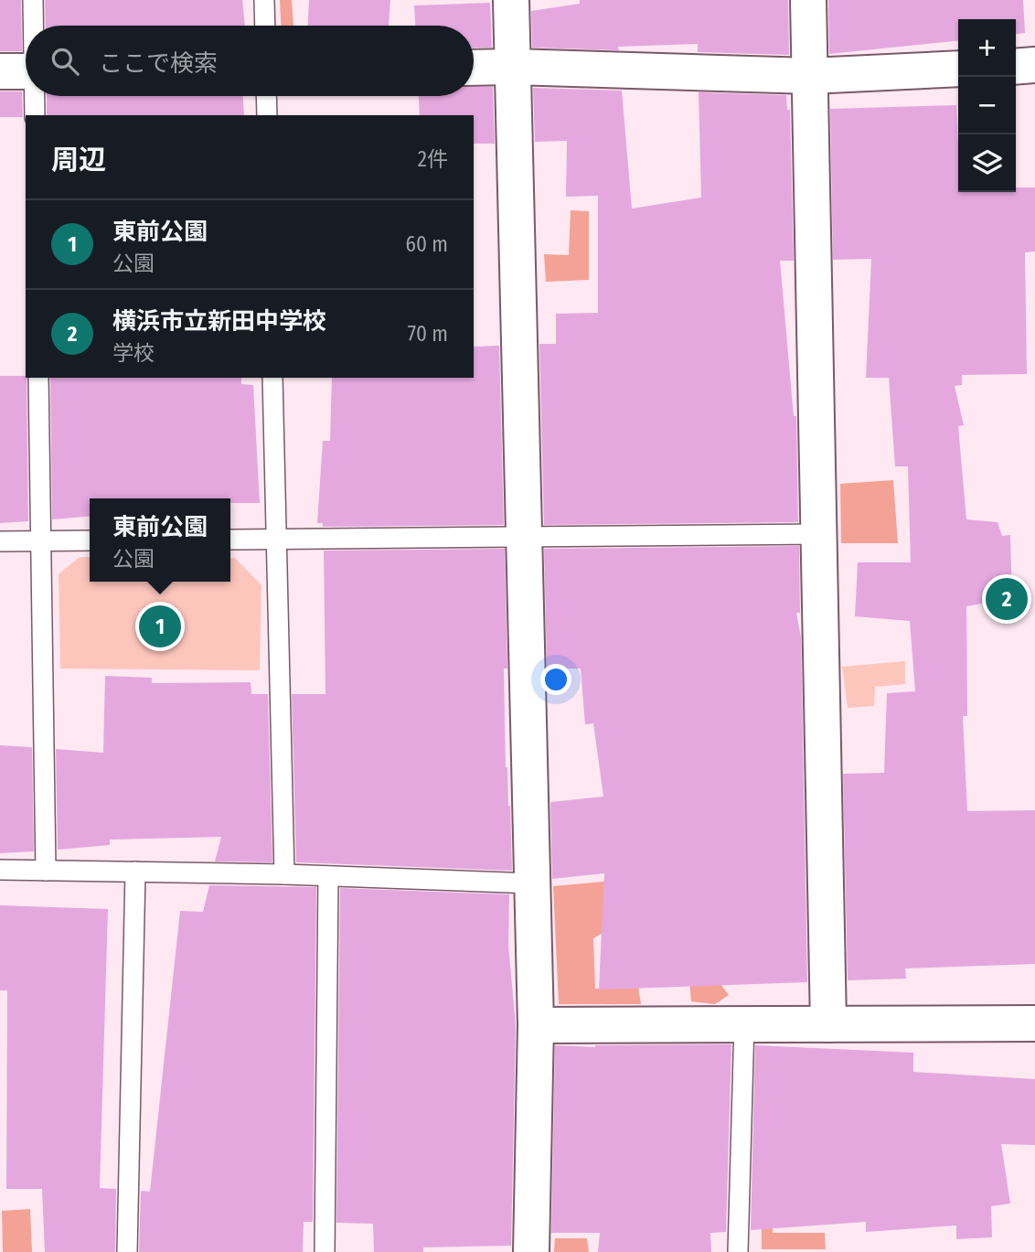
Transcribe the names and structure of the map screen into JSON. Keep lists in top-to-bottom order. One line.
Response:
{"page":{"map_buttons":["+","−"],"search":"ここで検索","heading":["周辺","2件"],"list":[{"mark":"1","name":"東前公園","note":"公園","value":"60 m"},{"mark":"2","name":"横浜市立新田中学校","note":"学校","value":"70 m"}],"popup":["東前公園","公園"],"pins":["2","1"]}}
